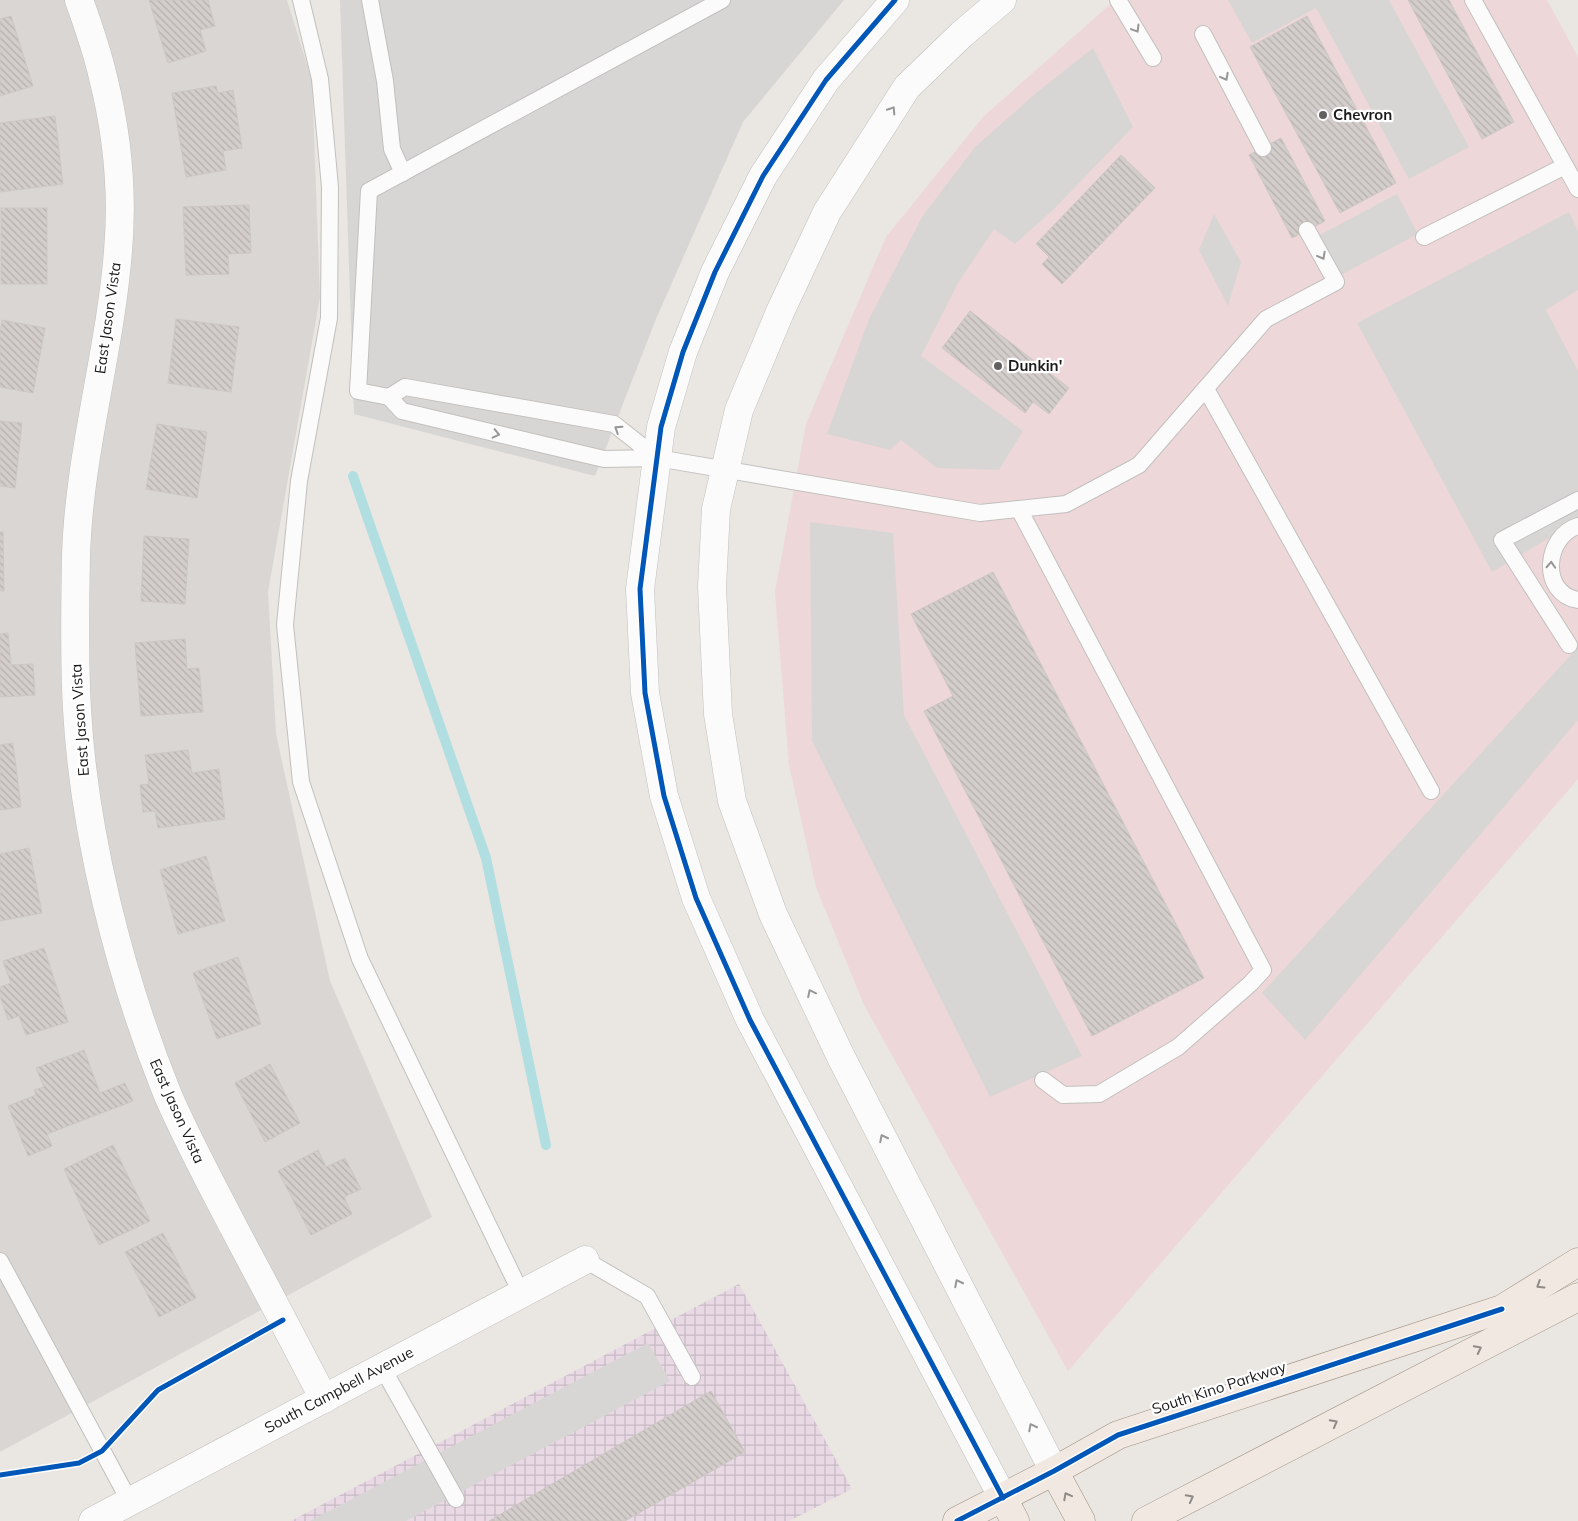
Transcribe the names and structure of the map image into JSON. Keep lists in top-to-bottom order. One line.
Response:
{"streets":{"main road":["South Kino Parkway"],"street":["East Jason Vista","South Campbell Avenue"]},"crossings":[["East Jason Vista","South Campbell Avenue"]],"places":["Chevron","Dunkin'"]}
